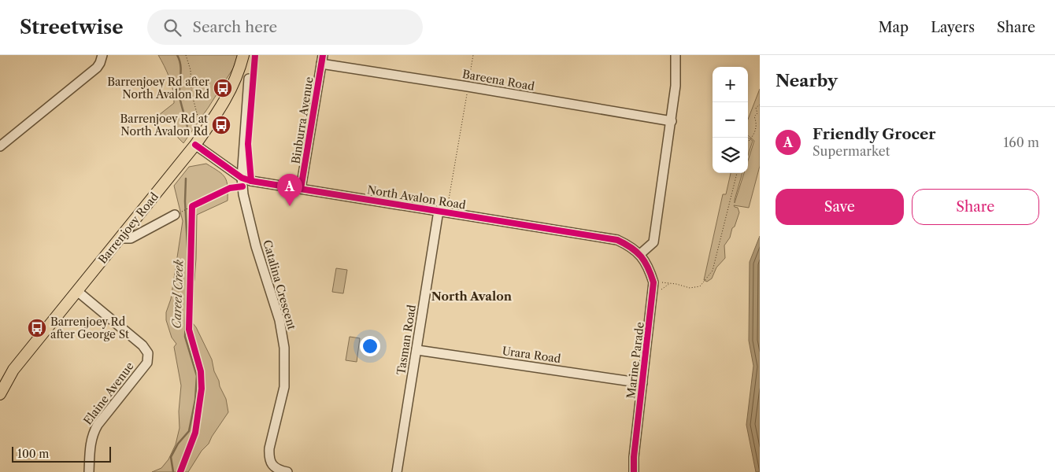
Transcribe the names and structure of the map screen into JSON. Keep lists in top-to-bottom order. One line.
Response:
{"streets":{"main road":["Barrenjoey Road"],"street":["Bareena Road","Binburra Avenue","North Avalon Road","Catalina Crescent","Tasman Road","Urara Road","Marine Parade","Elaine Avenue"]},"crossings":[["Bareena Road","Binburra Avenue"],["Binburra Avenue","North Avalon Road"],["North Avalon Road","Barrenjoey Road"],["North Avalon Road","Catalina Crescent"],["North Avalon Road","Tasman Road"],["North Avalon Road","Marine Parade"],["Barrenjoey Road","Elaine Avenue"],["Tasman Road","Urara Road"],["Urara Road","Marine Parade"]],"districts":["North Avalon"],"water":["Careel Creek"],"places":{"bus stop":["Barrenjoey Rd after North Avalon Rd","Barrenjoey Rd at North Avalon Rd","Barrenjoey Rd after George St"]},"scale_bar":"100 m","page":{"header":"Streetwise","search":"Search here","nav":["Map","Layers","Share"],"heading":"Nearby","map_buttons":["+","−"],"list":[{"mark":"A","name":"Friendly Grocer","note":"Supermarket","value":"160 m"}],"pins":"A","buttons":["Save","Share"],"scale":"100 m"}}
